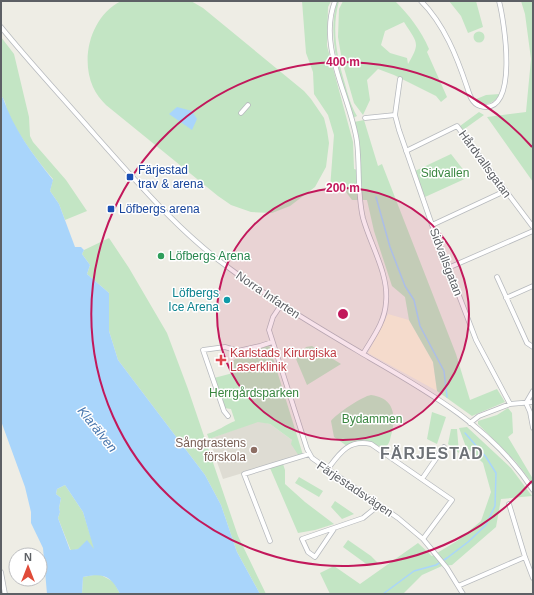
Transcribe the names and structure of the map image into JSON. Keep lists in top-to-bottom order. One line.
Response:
{"streets":{"street":["Hårdvallsgatan","Sidvallsgatan","Norra Infarten","Färjestadsvägen"]},"crossings":[["Hårdvallsgatan","Sidvallsgatan"],["Norra Infarten","Färjestadsvägen"]],"districts":["FÄRJESTAD"],"water":["Klarälven"],"parks":["Sidvallen","Herrgårdsparken","Bydammen"],"places":{"transit":["Färjestad trav & arena","Löfbergs arena"],"other":["Löfbergs Arena","Löfbergs Ice Arena","Sångtrastens förskola"],"health":["Karlstads Kirurgiska Laserklinik"]},"north":"top","rings":["400 m","200 m"]}
